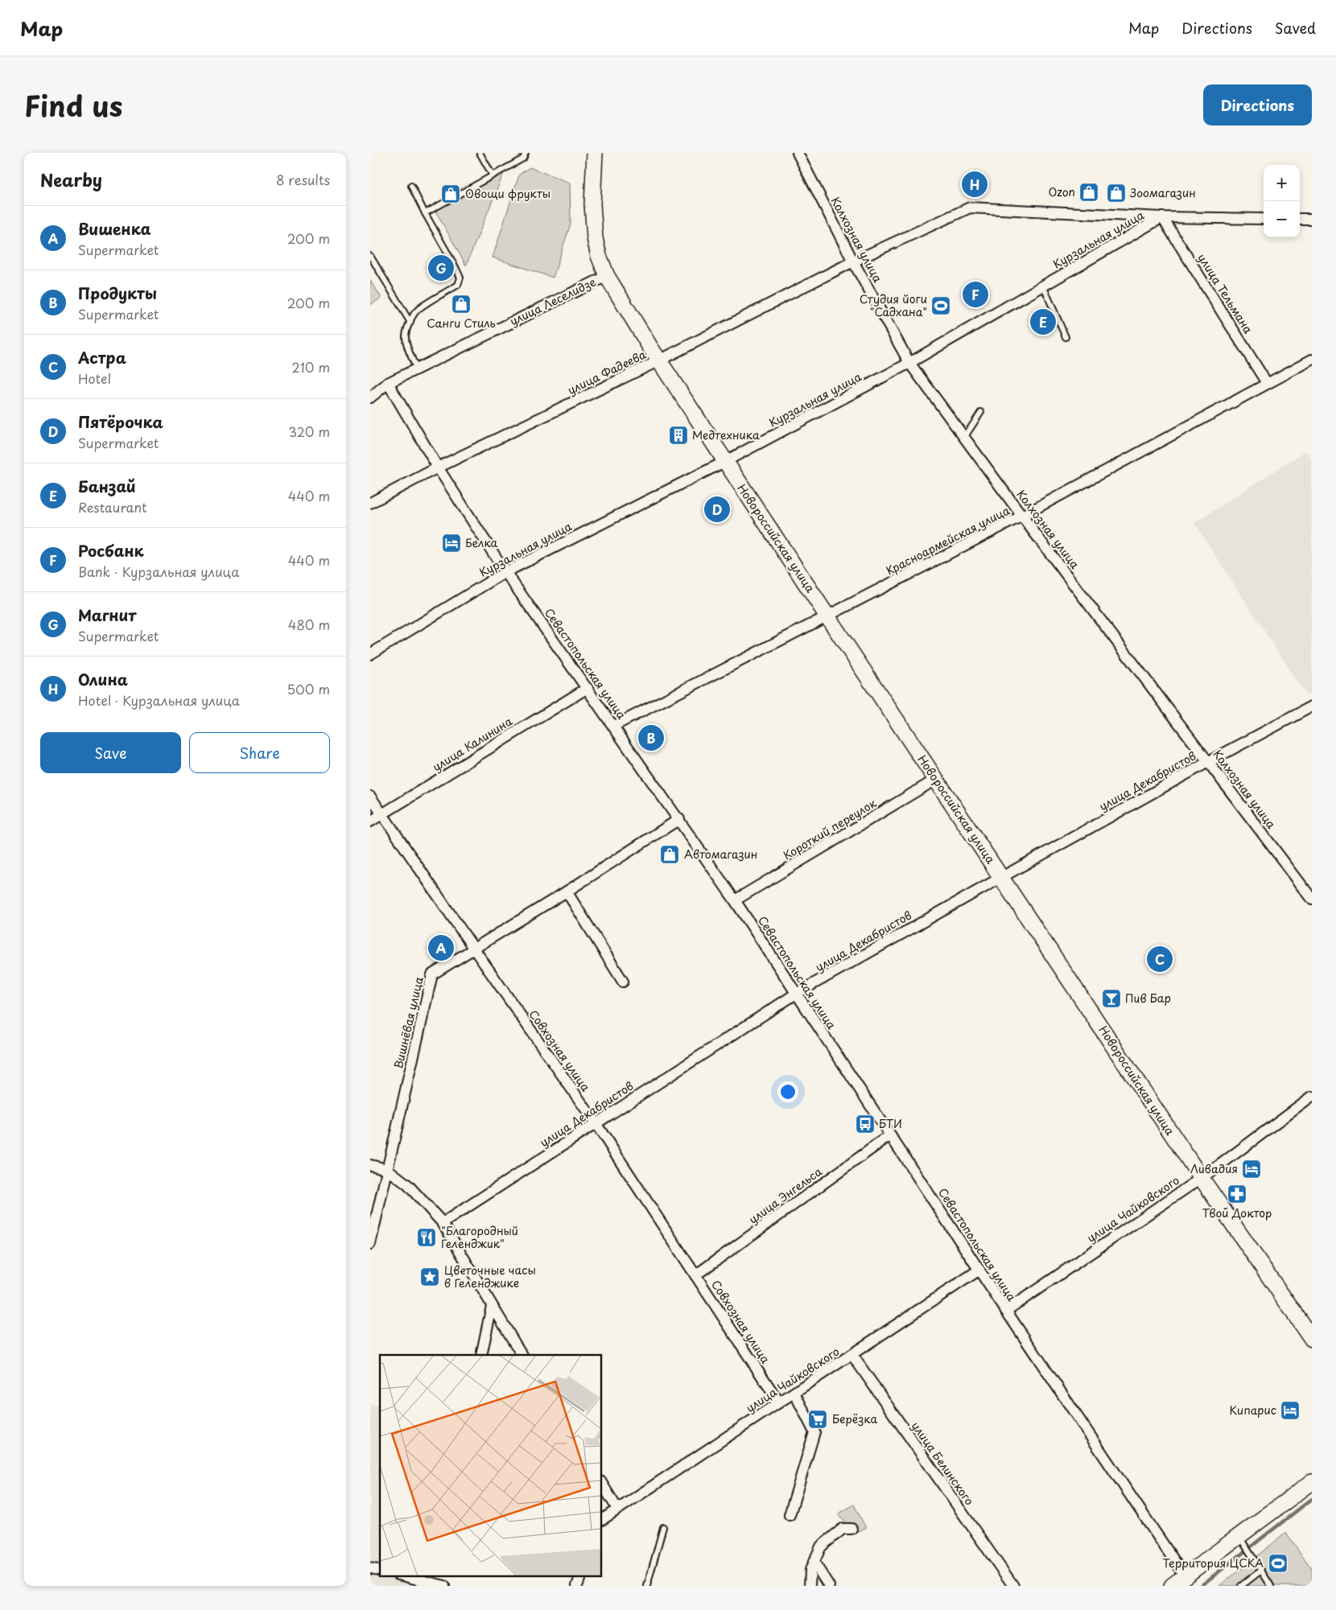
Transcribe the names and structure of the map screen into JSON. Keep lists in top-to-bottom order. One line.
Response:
{"streets":{"street":["Колхозная улица","Курзальная улица","улица Тельмана","улица Леселидзе","улица Фадеева","Новороссийская улица","Красноармейская улица","Севастопольская улица","улица Калинина","улица Декабристов","Короткий переулок","Вишнёвая улица","Совхозная улица","улица Энгельса","улица Чайковского","улица Белинского"]},"crossings":[["Колхозная улица","Курзальная улица"],["Колхозная улица","улица Фадеева"],["Колхозная улица","Красноармейская улица"],["Колхозная улица","улица Декабристов"],["Курзальная улица","улица Тельмана"],["Курзальная улица","улица Фадеева"],["Курзальная улица","Новороссийская улица"],["Курзальная улица","Севастопольская улица"],["улица Тельмана","Красноармейская улица"],["улица Леселидзе","Новороссийская улица"],["улица Леселидзе","Севастопольская улица"],["улица Фадеева","Новороссийская улица"],["улица Фадеева","Севастопольская улица"],["Новороссийская улица","Красноармейская улица"],["Новороссийская улица","улица Декабристов"],["Новороссийская улица","Короткий переулок"],["Новороссийская улица","улица Чайковского"],["Красноармейская улица","Севастопольская улица"],["Севастопольская улица","улица Калинина"],["Севастопольская улица","улица Декабристов"],["Севастопольская улица","Короткий переулок"],["Севастопольская улица","Вишнёвая улица"],["Севастопольская улица","улица Энгельса"],["Севастопольская улица","улица Чайковского"],["улица Калинина","Совхозная улица"],["улица Декабристов","Совхозная улица"],["Вишнёвая улица","Совхозная улица"],["Совхозная улица","улица Энгельса"],["Совхозная улица","улица Чайковского"],["улица Чайковского","улица Белинского"]],"places":{"shop":["Ozon","Зоомагазин","Овощи фрукты","Санги Стиль","Автомагазин"],"sports":["Студия йоги \"Садхана\"","Территория ЦСКА"],"building":["Медтехника"],"hotel":["Белка","Ливадия","Кипарис"],"bar":["Пив Бар"],"bus stop":["БТИ"],"pharmacy":["Твой Доктор"],"restaurant":["\"Благородный Геленджик\""],"place":["Цветочные часы в Геленджике"],"supermarket":["Берёзка"]},"page":{"header":"Map","nav":["Map","Directions","Saved"],"title":"Find us","buttons":["Directions",["Save","Share"]],"heading":["Nearby","8 results"],"map_buttons":["+","−"],"pins":["H","G","F","E","D","B","A","C"],"list":[{"mark":"A","name":"Вишенка","note":"Supermarket","value":"200 m"},{"mark":"B","name":"Продукты","note":"Supermarket","value":"200 m"},{"mark":"C","name":"Астра","note":"Hotel","value":"210 m"},{"mark":"D","name":"Пятёрочка","note":"Supermarket","value":"320 m"},{"mark":"E","name":"Банзай","note":"Restaurant","value":"440 m"},{"mark":"F","name":"Росбанк","note":"Bank · Курзальная улица","value":"440 m"},{"mark":"G","name":"Магнит","note":"Supermarket","value":"480 m"},{"mark":"H","name":"Олина","note":"Hotel · Курзальная улица","value":"500 m"}]}}
